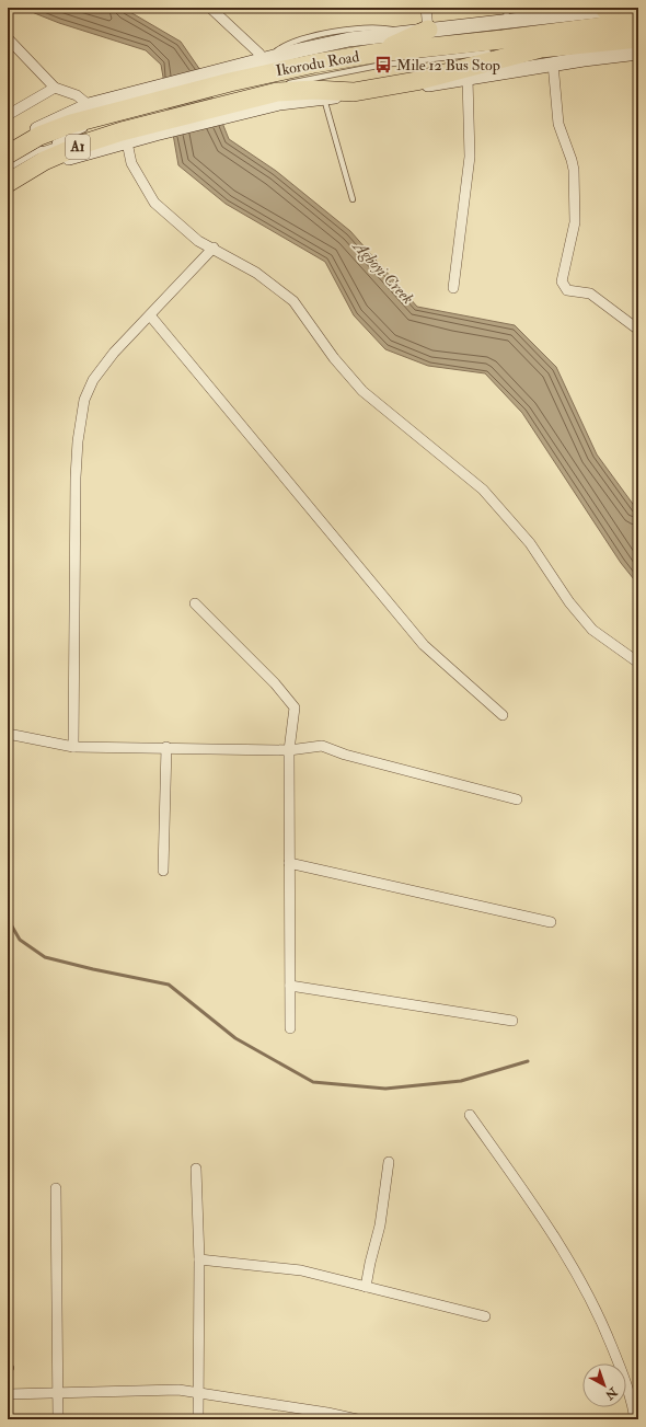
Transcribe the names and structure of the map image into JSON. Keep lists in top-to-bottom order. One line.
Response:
{"streets":{"highway":["Ikorodu Road","A1"]},"water":["Agboyi Creek"],"places":{"bus stop":["Mile 12 Bus Stop"]},"north":"bottom right"}
